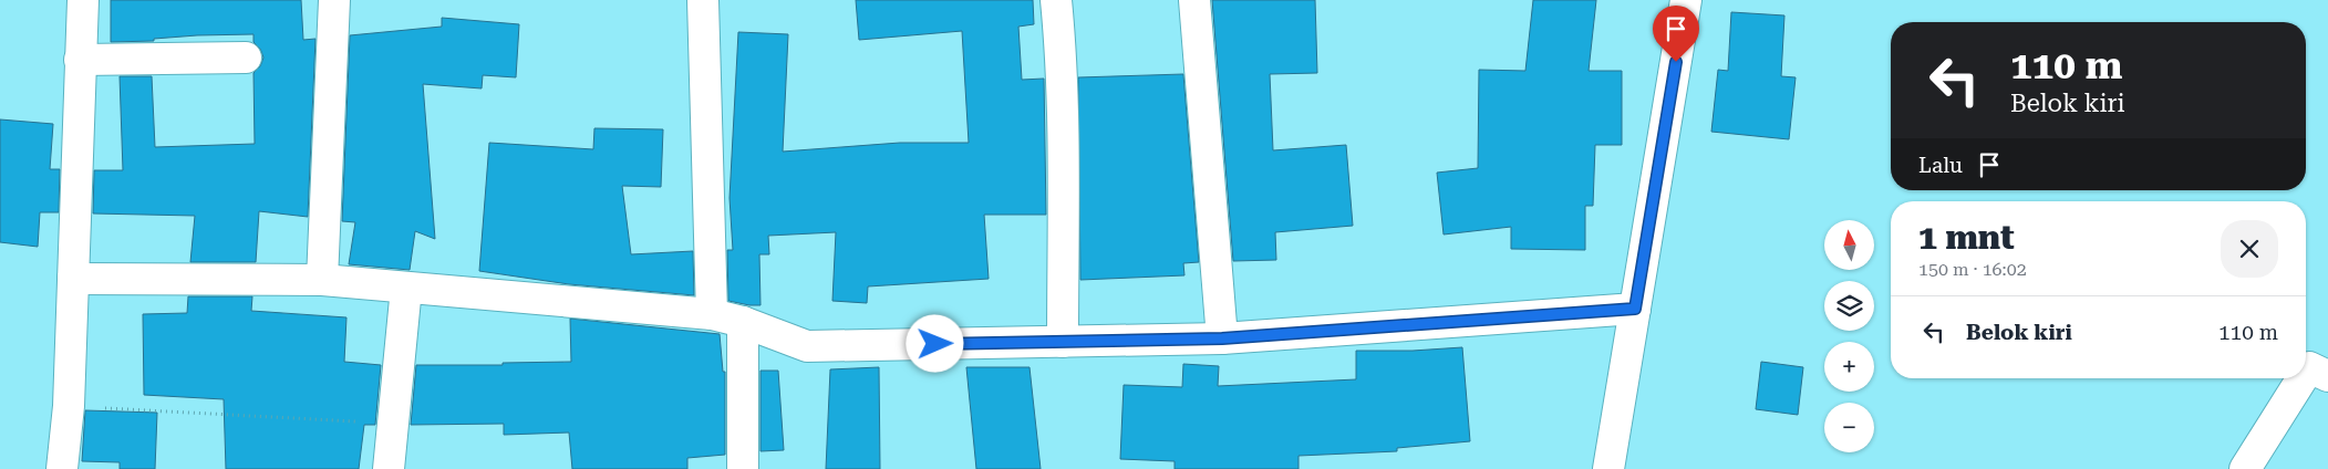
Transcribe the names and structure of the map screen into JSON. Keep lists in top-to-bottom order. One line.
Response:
{"north":"top","page":{"turn":["110 m","Belok kiri"],"then":"Lalu","heading":["1 mnt","150 m · 16:02"],"map_buttons":["+","−"],"list":[{"name":"Belok kiri","value":"110 m"}]}}
